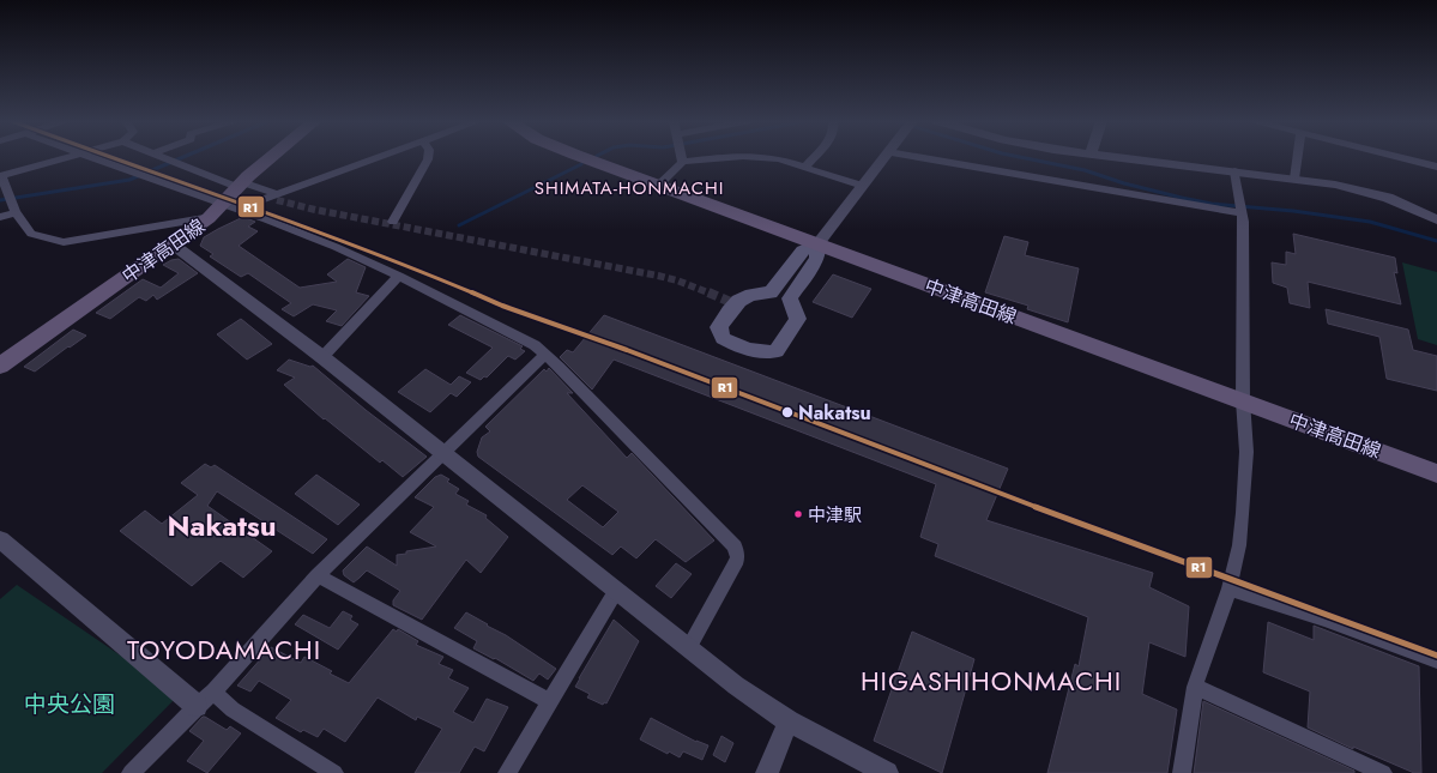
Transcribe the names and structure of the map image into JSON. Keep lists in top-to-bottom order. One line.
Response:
{"streets":{"main road":["中津高田線"]},"districts":["SHIMATA-HONMACHI","Nakatsu","TOYODAMACHI","HIGASHIHONMACHI"],"parks":["中央公園"],"places":["Nakatsu","中津駅"],"lines":["transit line R1"]}
